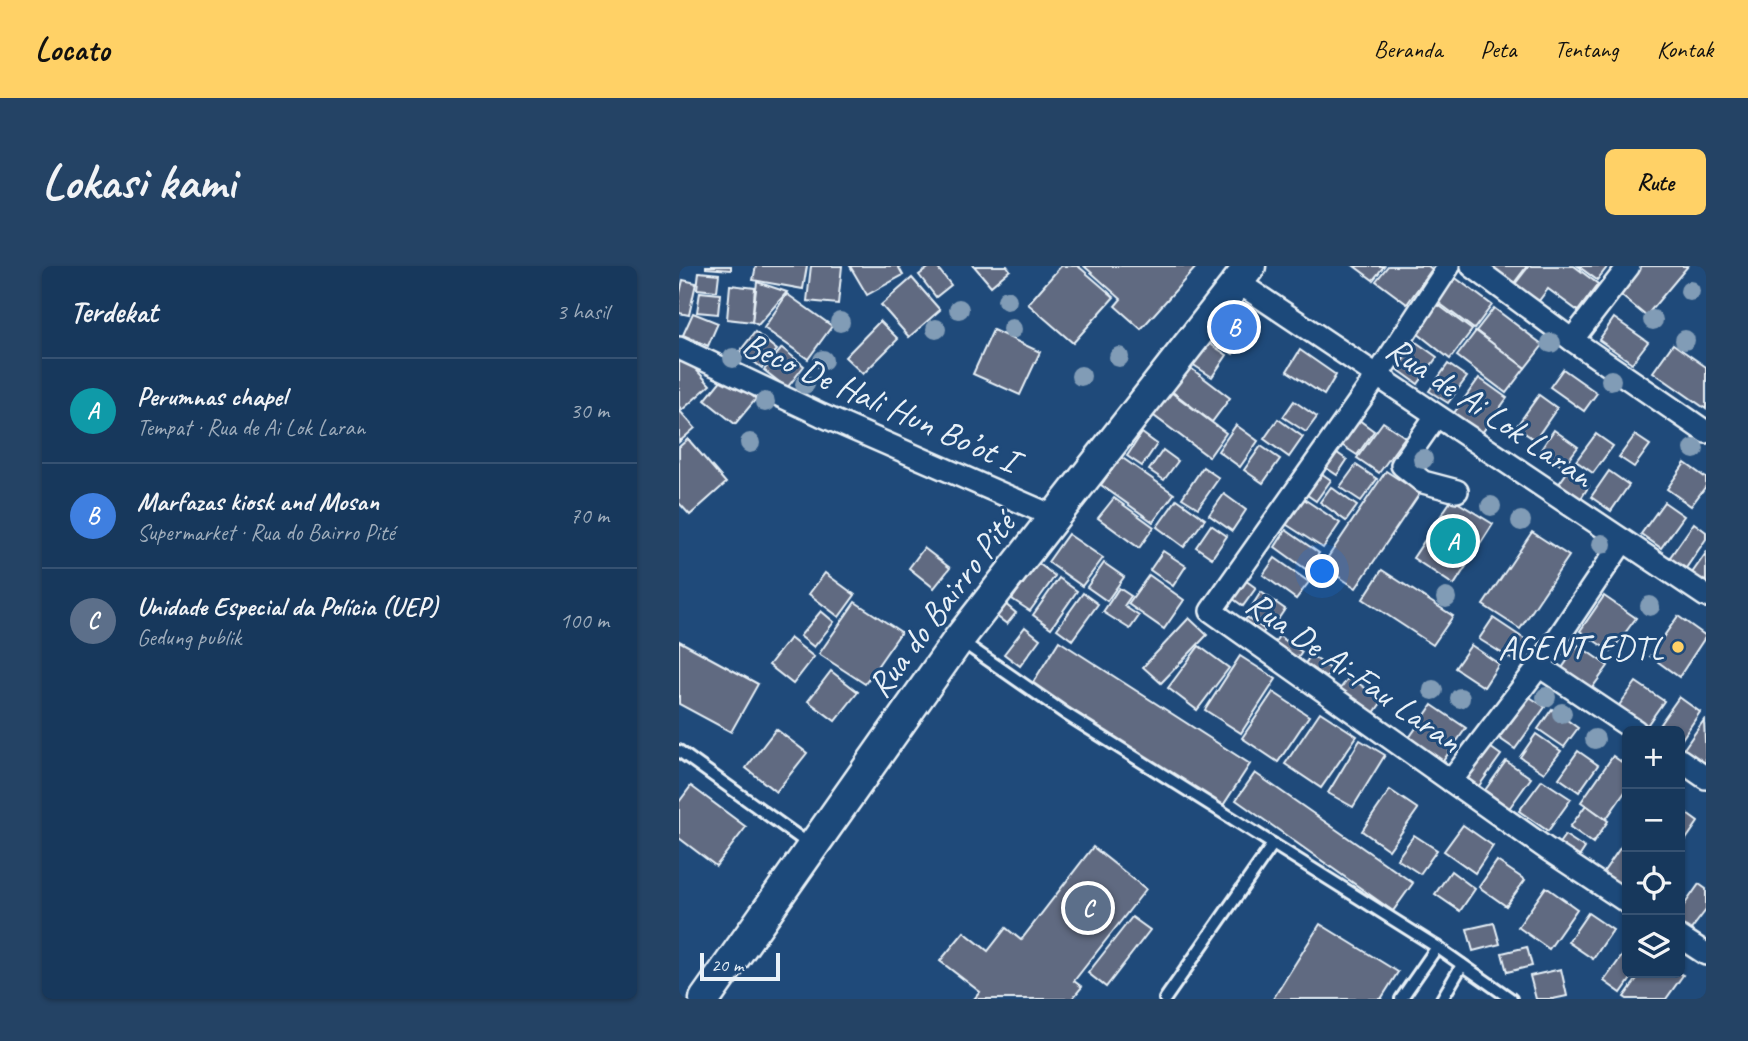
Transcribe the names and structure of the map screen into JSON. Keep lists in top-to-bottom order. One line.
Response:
{"streets":{"main road":["Rua do Bairro Pité"],"street":["Beco De Hali Hun Bo’ot I","Rua de Ai Lok Laran","Rua De Ai-Fau Laran"]},"crossings":[["Beco De Hali Hun Bo’ot I","Rua do Bairro Pité"],["Rua de Ai Lok Laran","Rua do Bairro Pité"],["Rua de Ai Lok Laran","Rua De Ai-Fau Laran"]],"places":["AGENT EDTL"],"scale_bar":"20 m","page":{"header":"Locato","nav":["Beranda","Peta","Tentang","Kontak"],"buttons":"Rute","title":"Lokasi kami","heading":["Terdekat","3 hasil"],"pins":["B","A","C"],"list":[{"mark":"A","name":"Perumnas chapel","note":"Tempat · Rua de Ai Lok Laran","value":"30 m"},{"mark":"B","name":"Marfazas kiosk and Mosan","note":"Supermarket · Rua do Bairro Pité","value":"70 m"},{"mark":"C","name":"Unidade Especial da Polícia (UEP)","note":"Gedung publik","value":"100 m"}],"map_buttons":["+","−"],"scale":"20 m"}}
